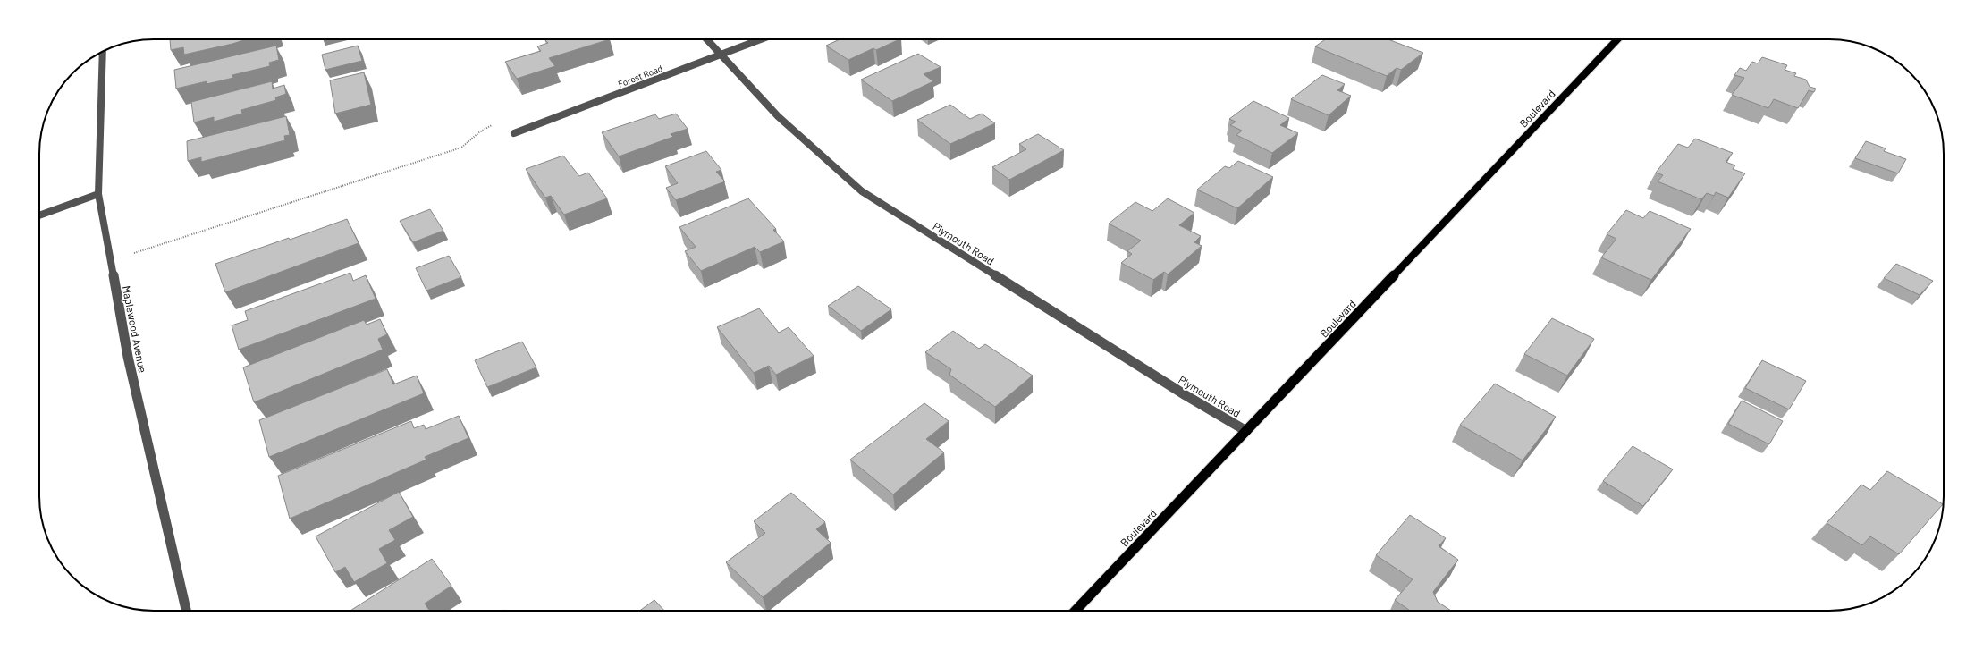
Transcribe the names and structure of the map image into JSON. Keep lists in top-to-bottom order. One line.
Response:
{"streets":{"main road":["Boulevard"],"street":["Forest Road","Plymouth Road","Maplewood Avenue"]},"crossings":[["Forest Road","Plymouth Road"],["Boulevard","Plymouth Road"]]}
